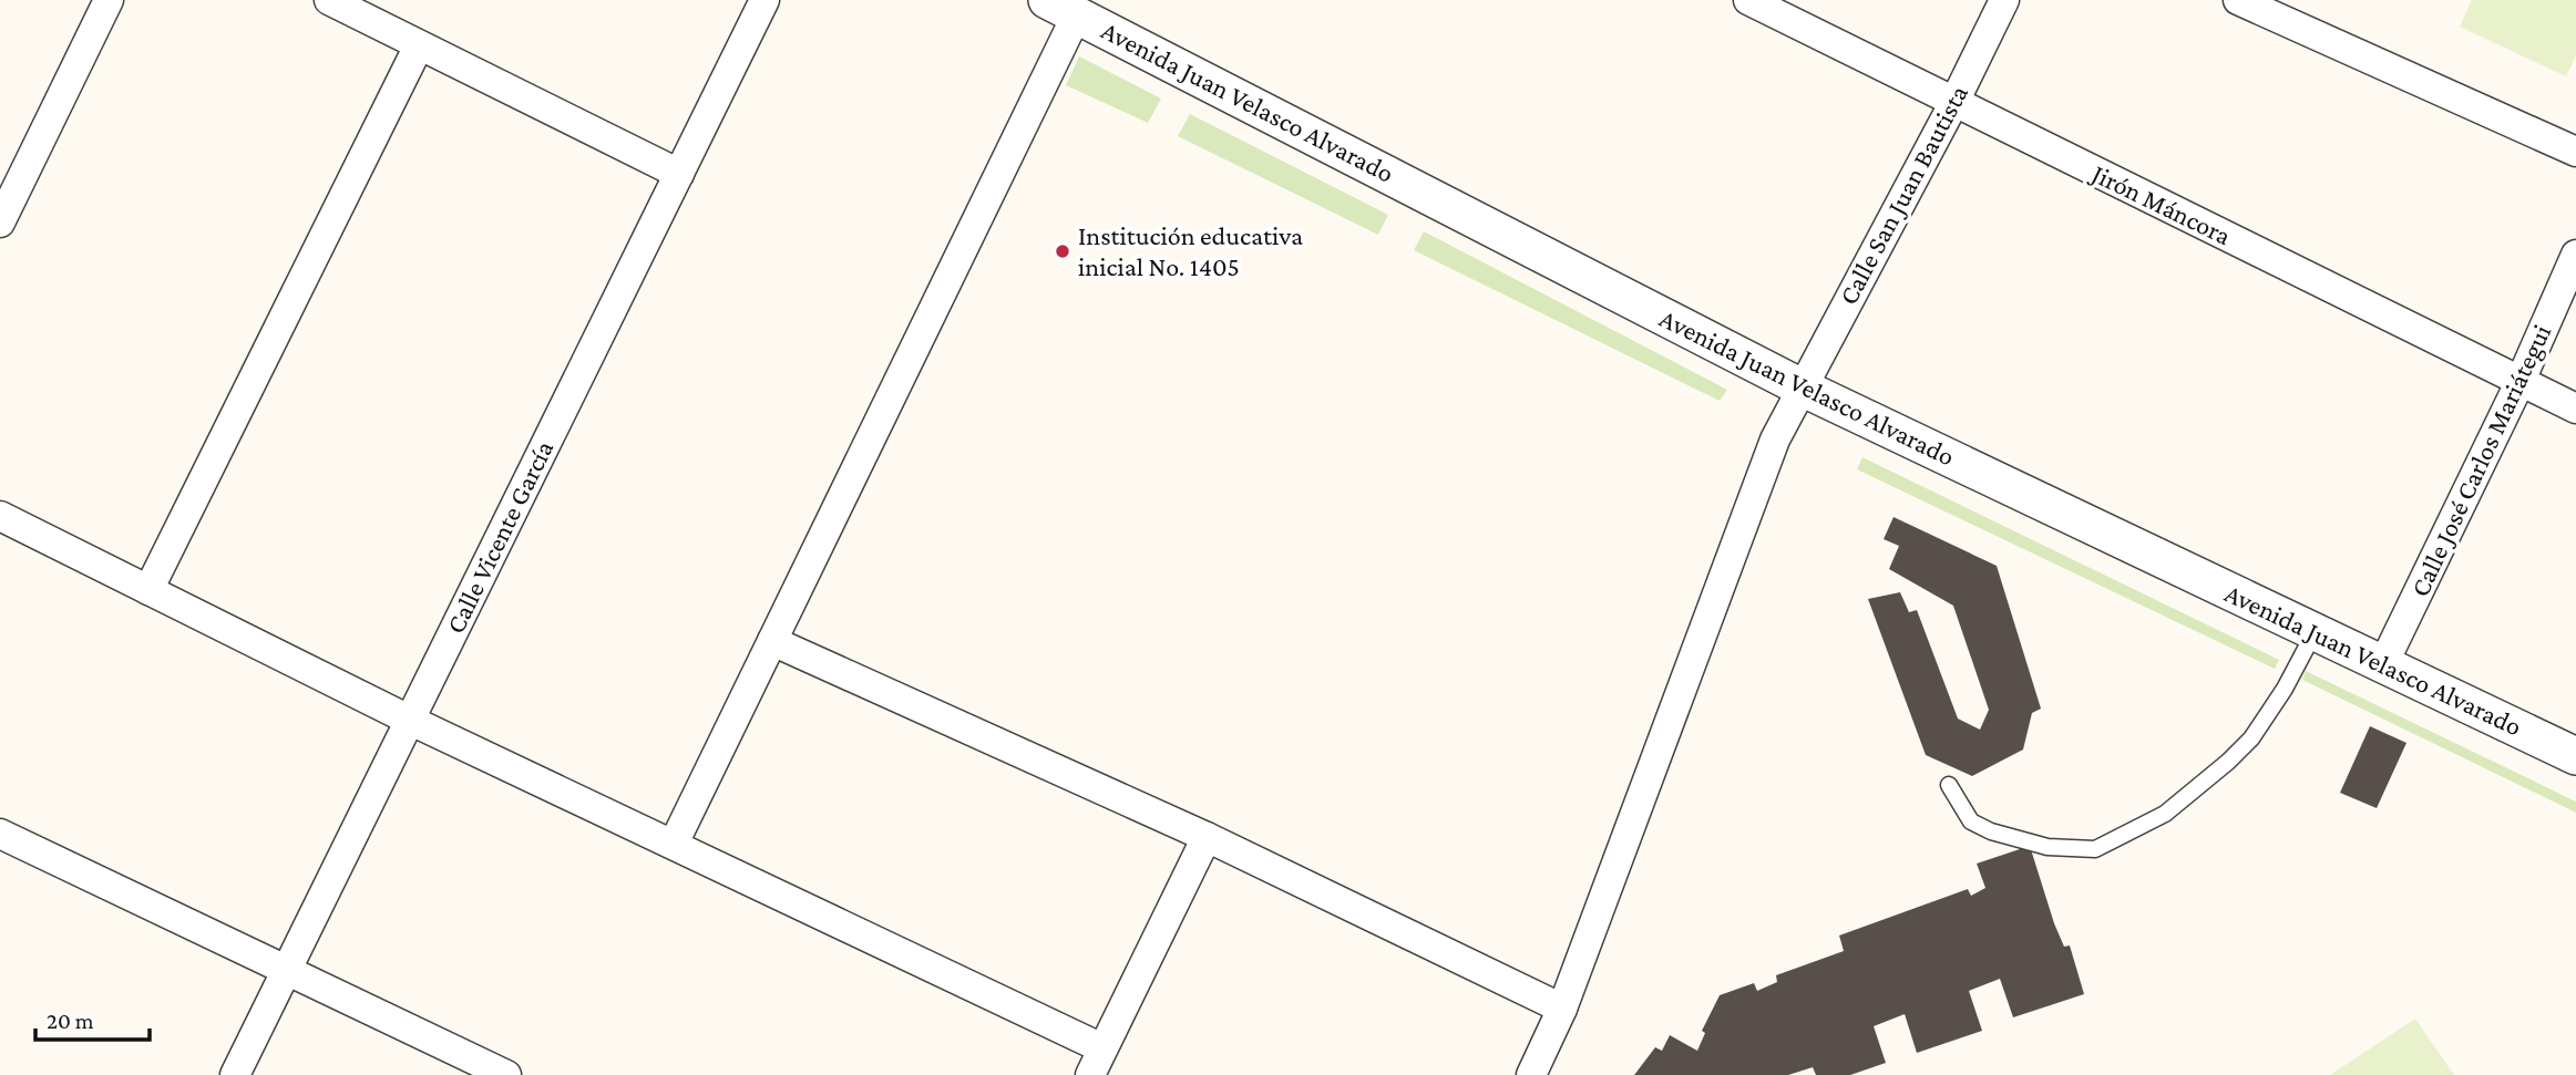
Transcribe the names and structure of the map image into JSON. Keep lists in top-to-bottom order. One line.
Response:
{"streets":{"street":["Avenida Juan Velasco Alvarado","Calle San Juan Bautista","Jirón Máncora","Calle José Carlos Mariátegui","Calle Vicente García"]},"crossings":[["Avenida Juan Velasco Alvarado","Calle San Juan Bautista"],["Avenida Juan Velasco Alvarado","Calle José Carlos Mariátegui"],["Calle San Juan Bautista","Jirón Máncora"],["Jirón Máncora","Calle José Carlos Mariátegui"]],"places":["Institución educativa inicial No. 1405"],"scale_bar":"20 m"}
